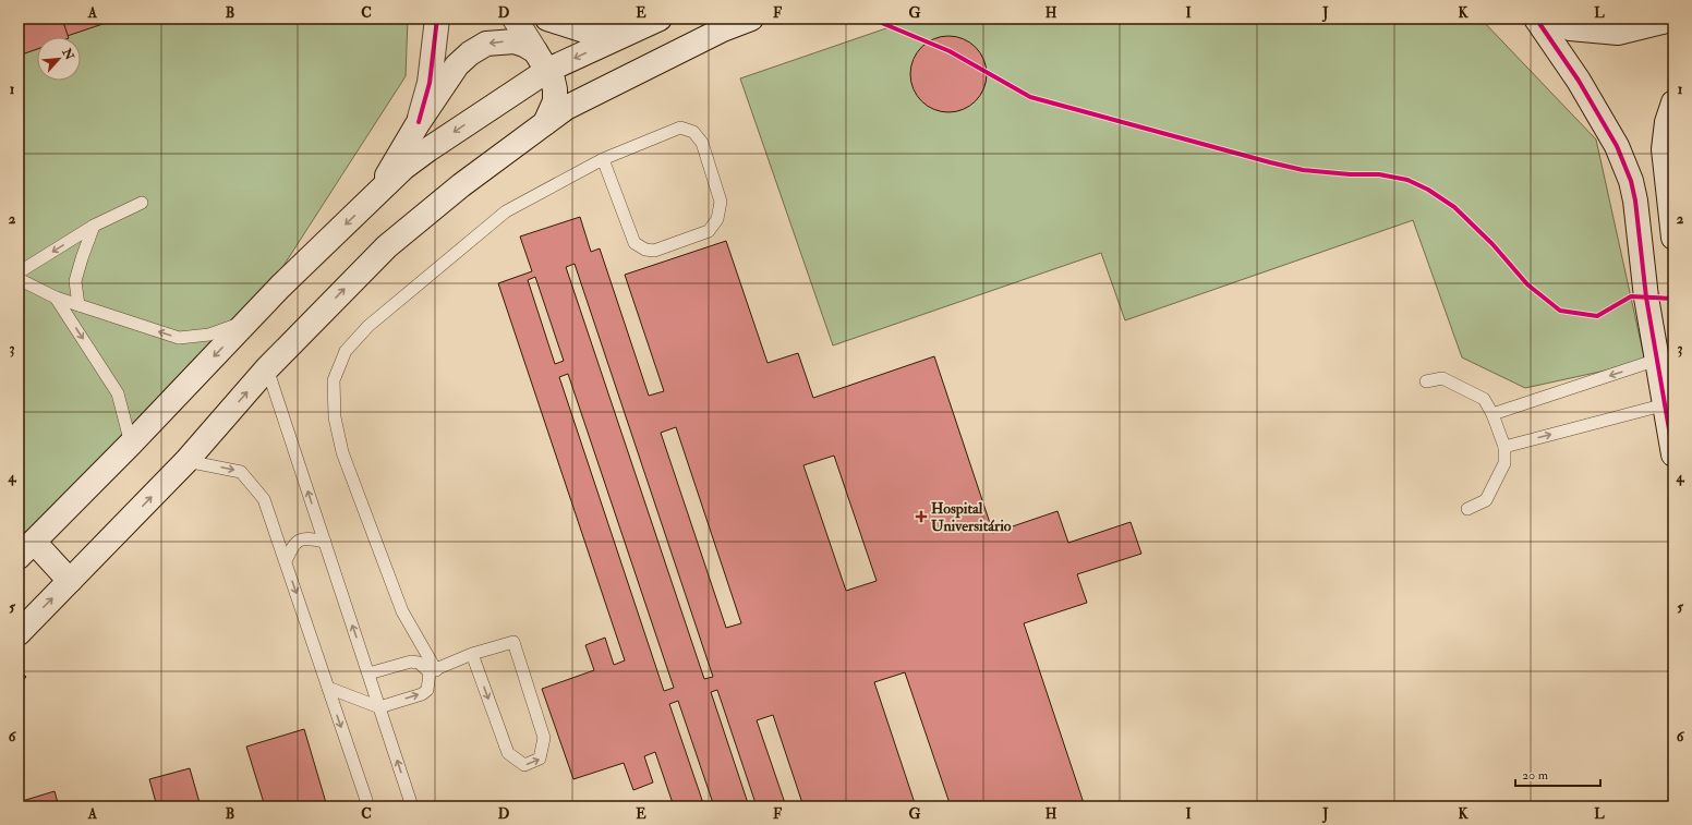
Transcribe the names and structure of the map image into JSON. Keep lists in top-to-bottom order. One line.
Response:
{"places":{"health":["Hospital Universitário"]},"scale_bar":"20 m","north":"top right","grid":{"columns":["A","B","C","D","E","F","G","H","I","J","K","L"],"rows":["1","2","3","4","5","6"]}}
